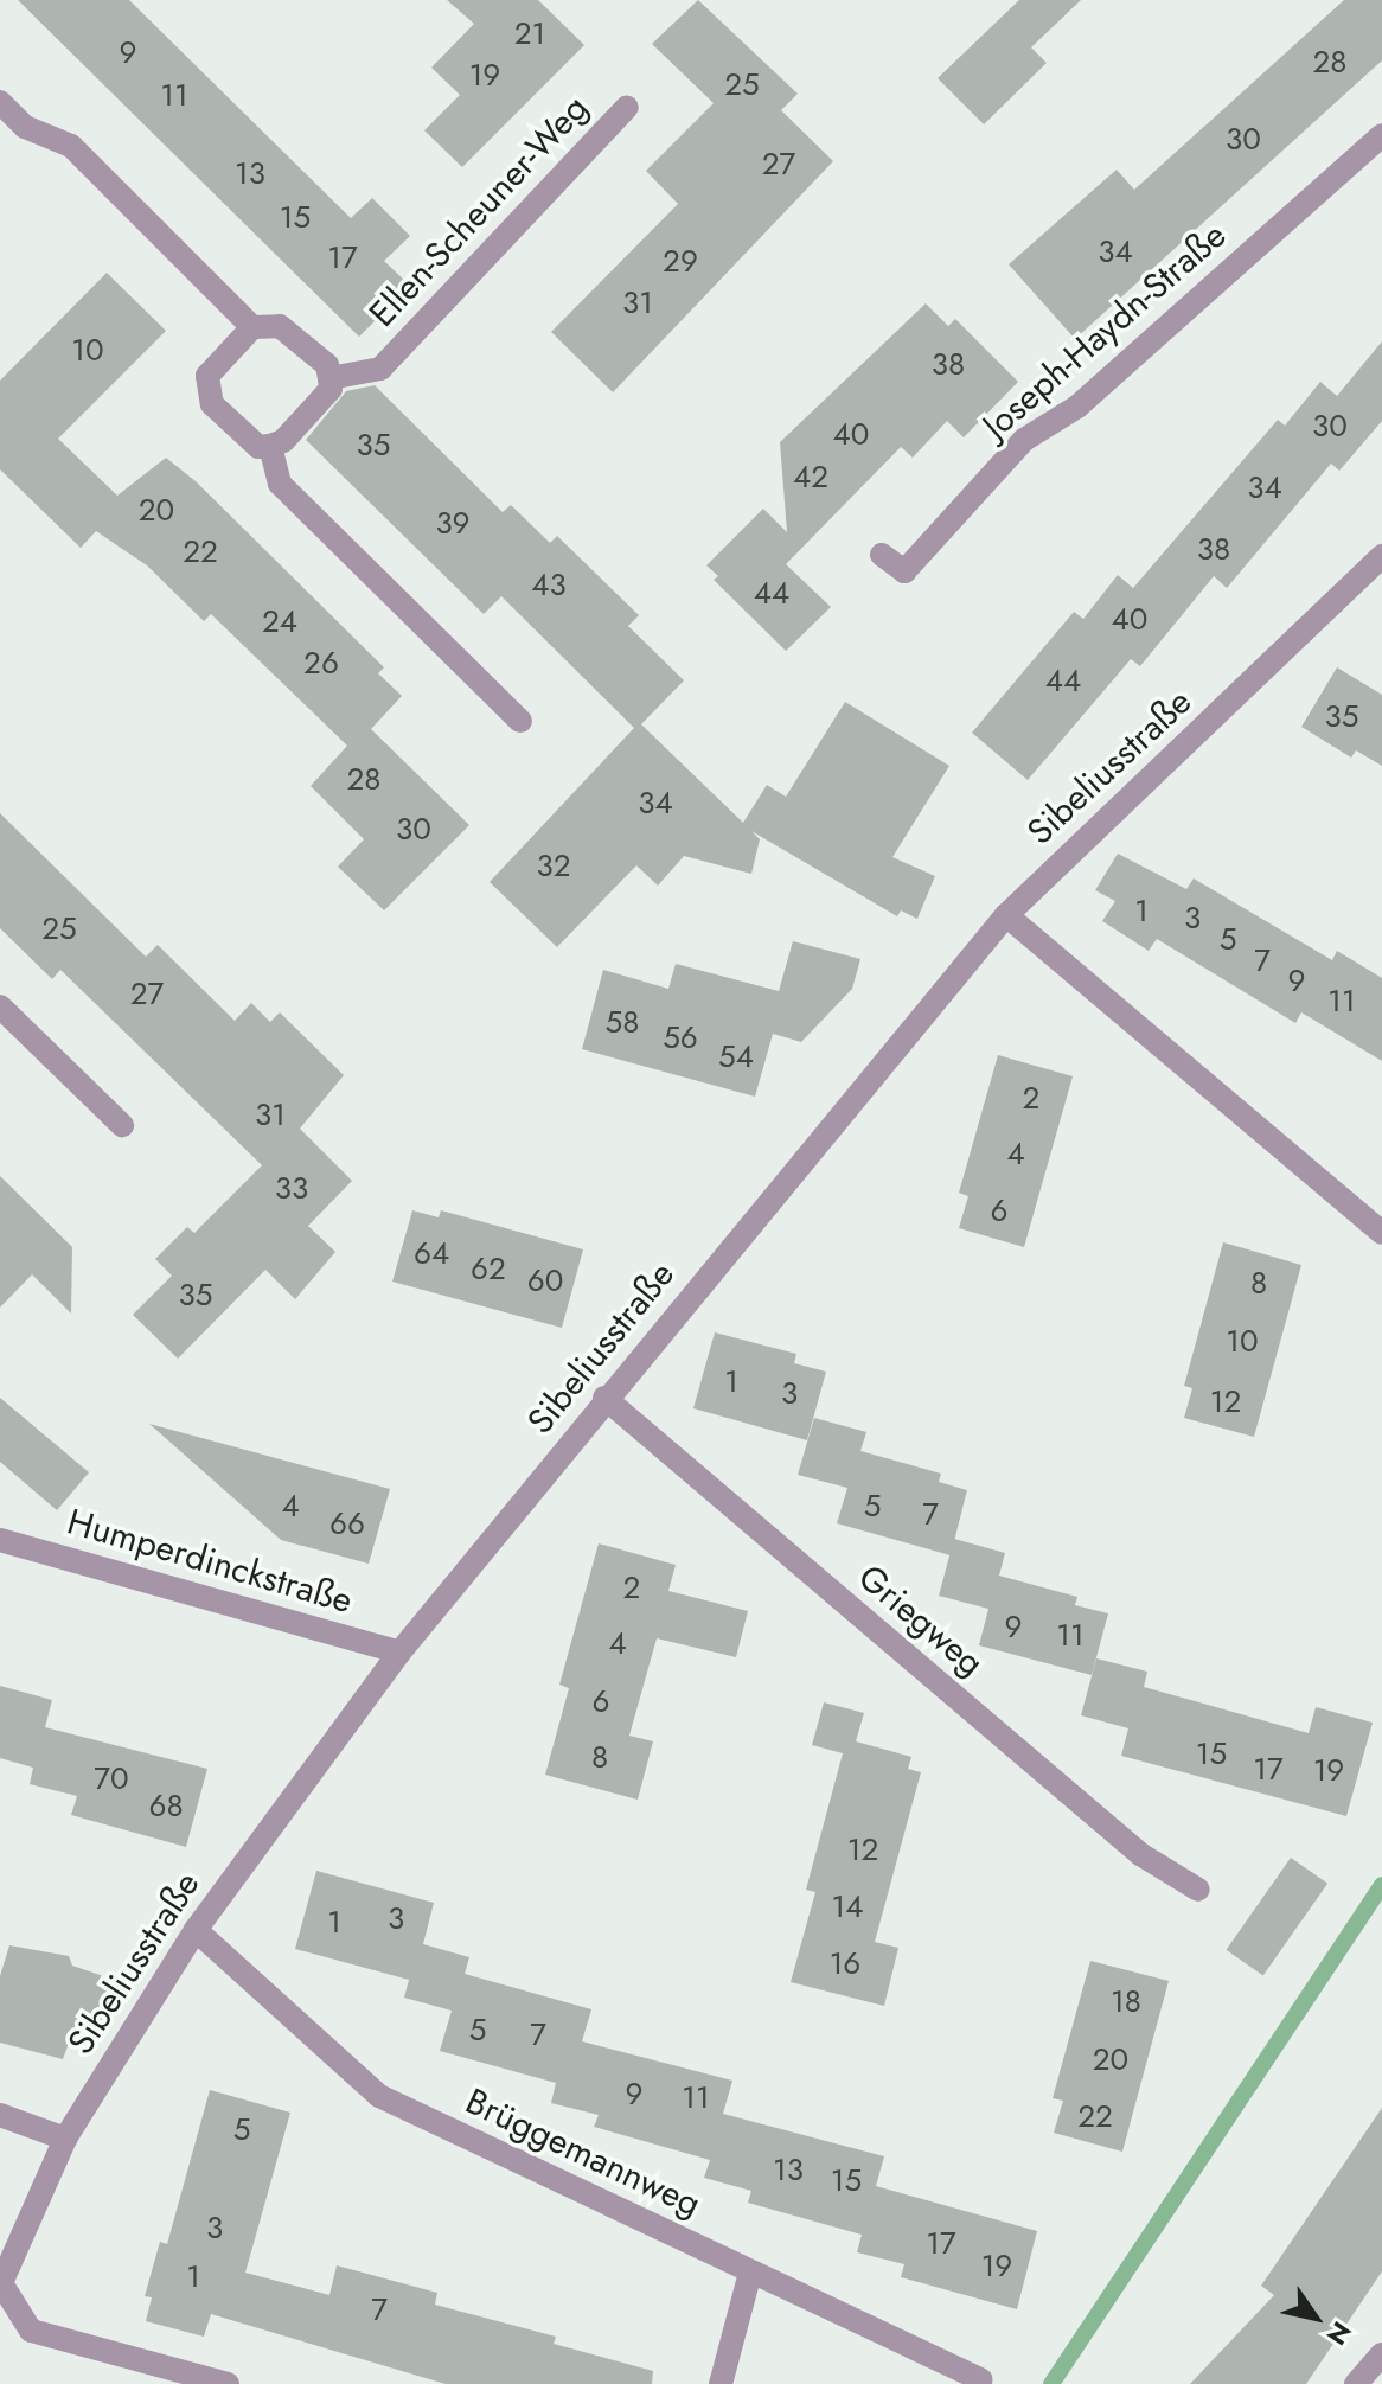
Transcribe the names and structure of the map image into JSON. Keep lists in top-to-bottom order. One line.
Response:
{"streets":{"street":["Ellen-Scheuner-Weg","Joseph-Haydn-Straße","Sibeliusstraße","Humperdinckstraße","Griegweg","Brüggemannweg"]},"crossings":[["Sibeliusstraße","Humperdinckstraße"],["Sibeliusstraße","Griegweg"],["Sibeliusstraße","Brüggemannweg"]],"house_numbers":["21","9","28","19","25","11","30","27","13","15","34","17","29","31","10","38","30","40","35","42","34","20","39","38","22","43","44","40","24","26","44","35","28","34","30","32","1","3","25","5","7","9","27","11","58","56","54","2","31","4","33","6","64","62","60","8","35","10","1","3","12","4","5","7","66","2","9","11","4","6","15","8","17","19","70","68","12","14","3","1","16","18","5","7","20","9","11","22","5","13","15","3","17","19","1","7"],"north":"bottom right"}
